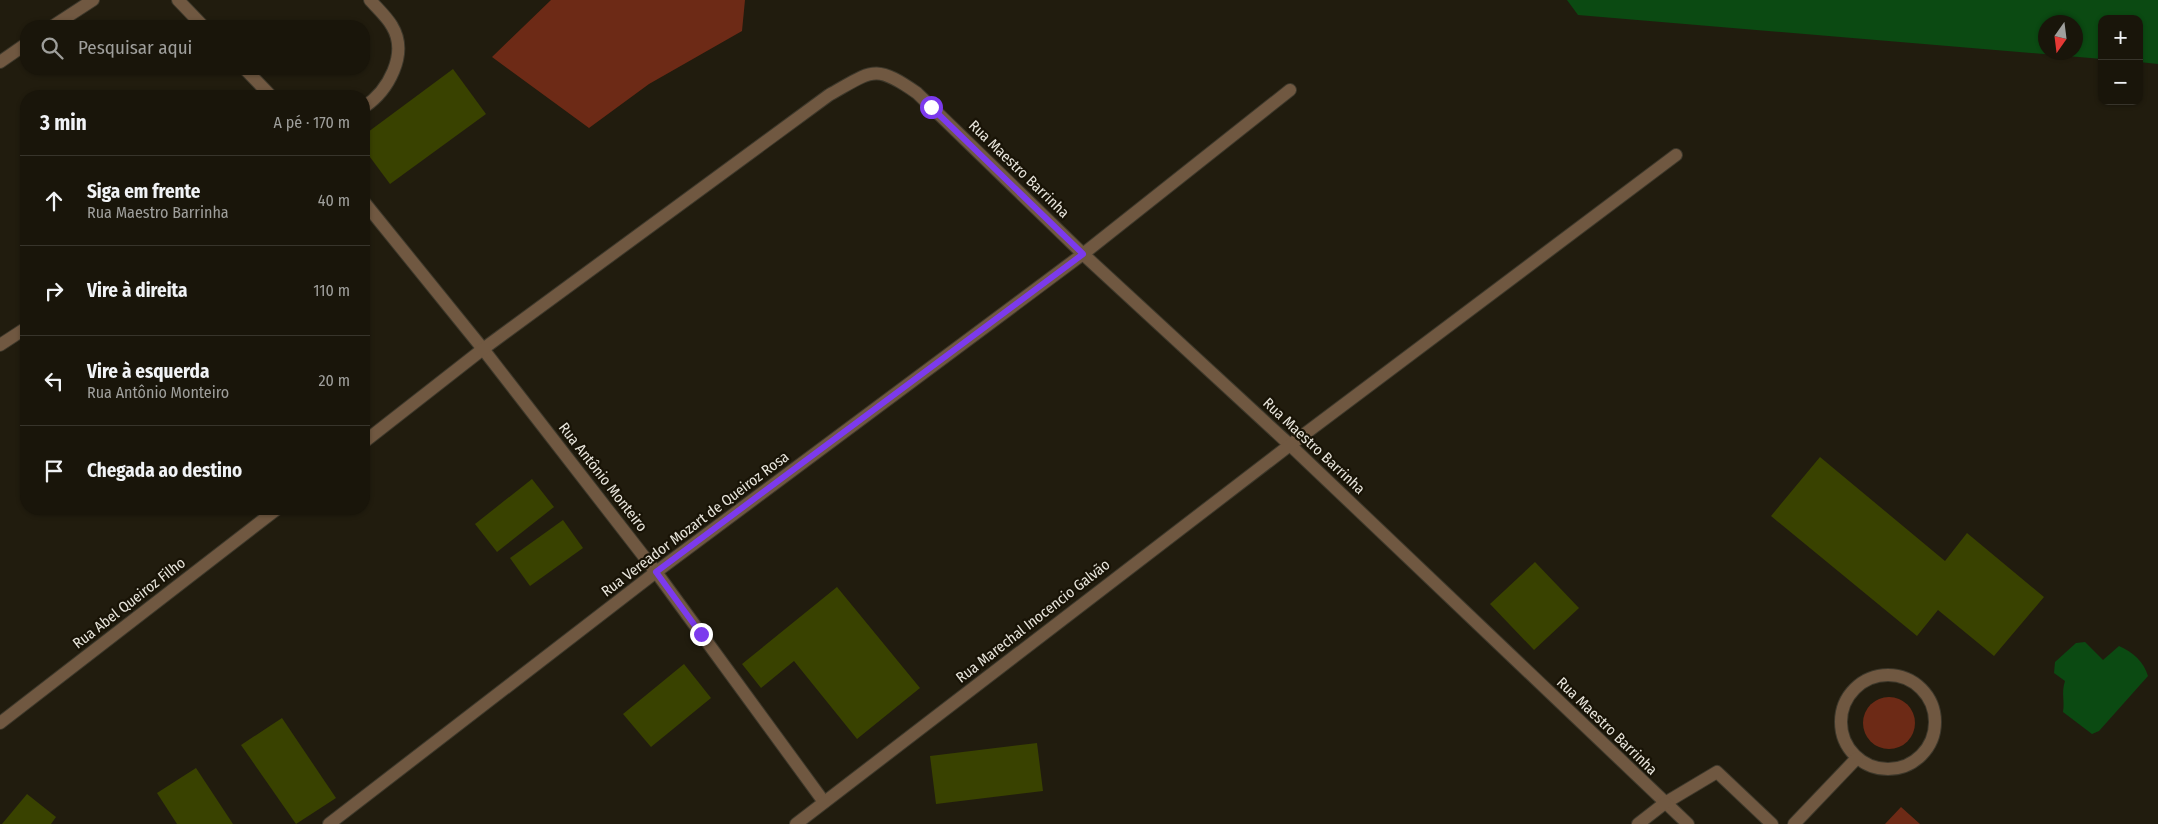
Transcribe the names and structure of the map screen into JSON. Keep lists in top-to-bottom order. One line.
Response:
{"streets":{"street":["Rua Maestro Barrinha","Rua Antônio Monteiro","Rua Vereador Mozart de Queiroz Rosa","Rua Abel Queiroz Filho","Rua Marechal Inocencio Galvão"]},"crossings":[["Rua Maestro Barrinha","Rua Antônio Monteiro"],["Rua Maestro Barrinha","Rua Vereador Mozart de Queiroz Rosa"],["Rua Maestro Barrinha","Rua Marechal Inocencio Galvão"],["Rua Antônio Monteiro","Rua Vereador Mozart de Queiroz Rosa"],["Rua Antônio Monteiro","Rua Marechal Inocencio Galvão"]],"north":"bottom","page":{"map_buttons":["+","−"],"search":"Pesquisar aqui","heading":["3 min","A pé · 170 m"],"list":[["Siga em frente","Rua Maestro Barrinha","40 m"],["Vire à direita","110 m"],["Vire à esquerda","Rua Antônio Monteiro","20 m"],"Chegada ao destino"]}}
